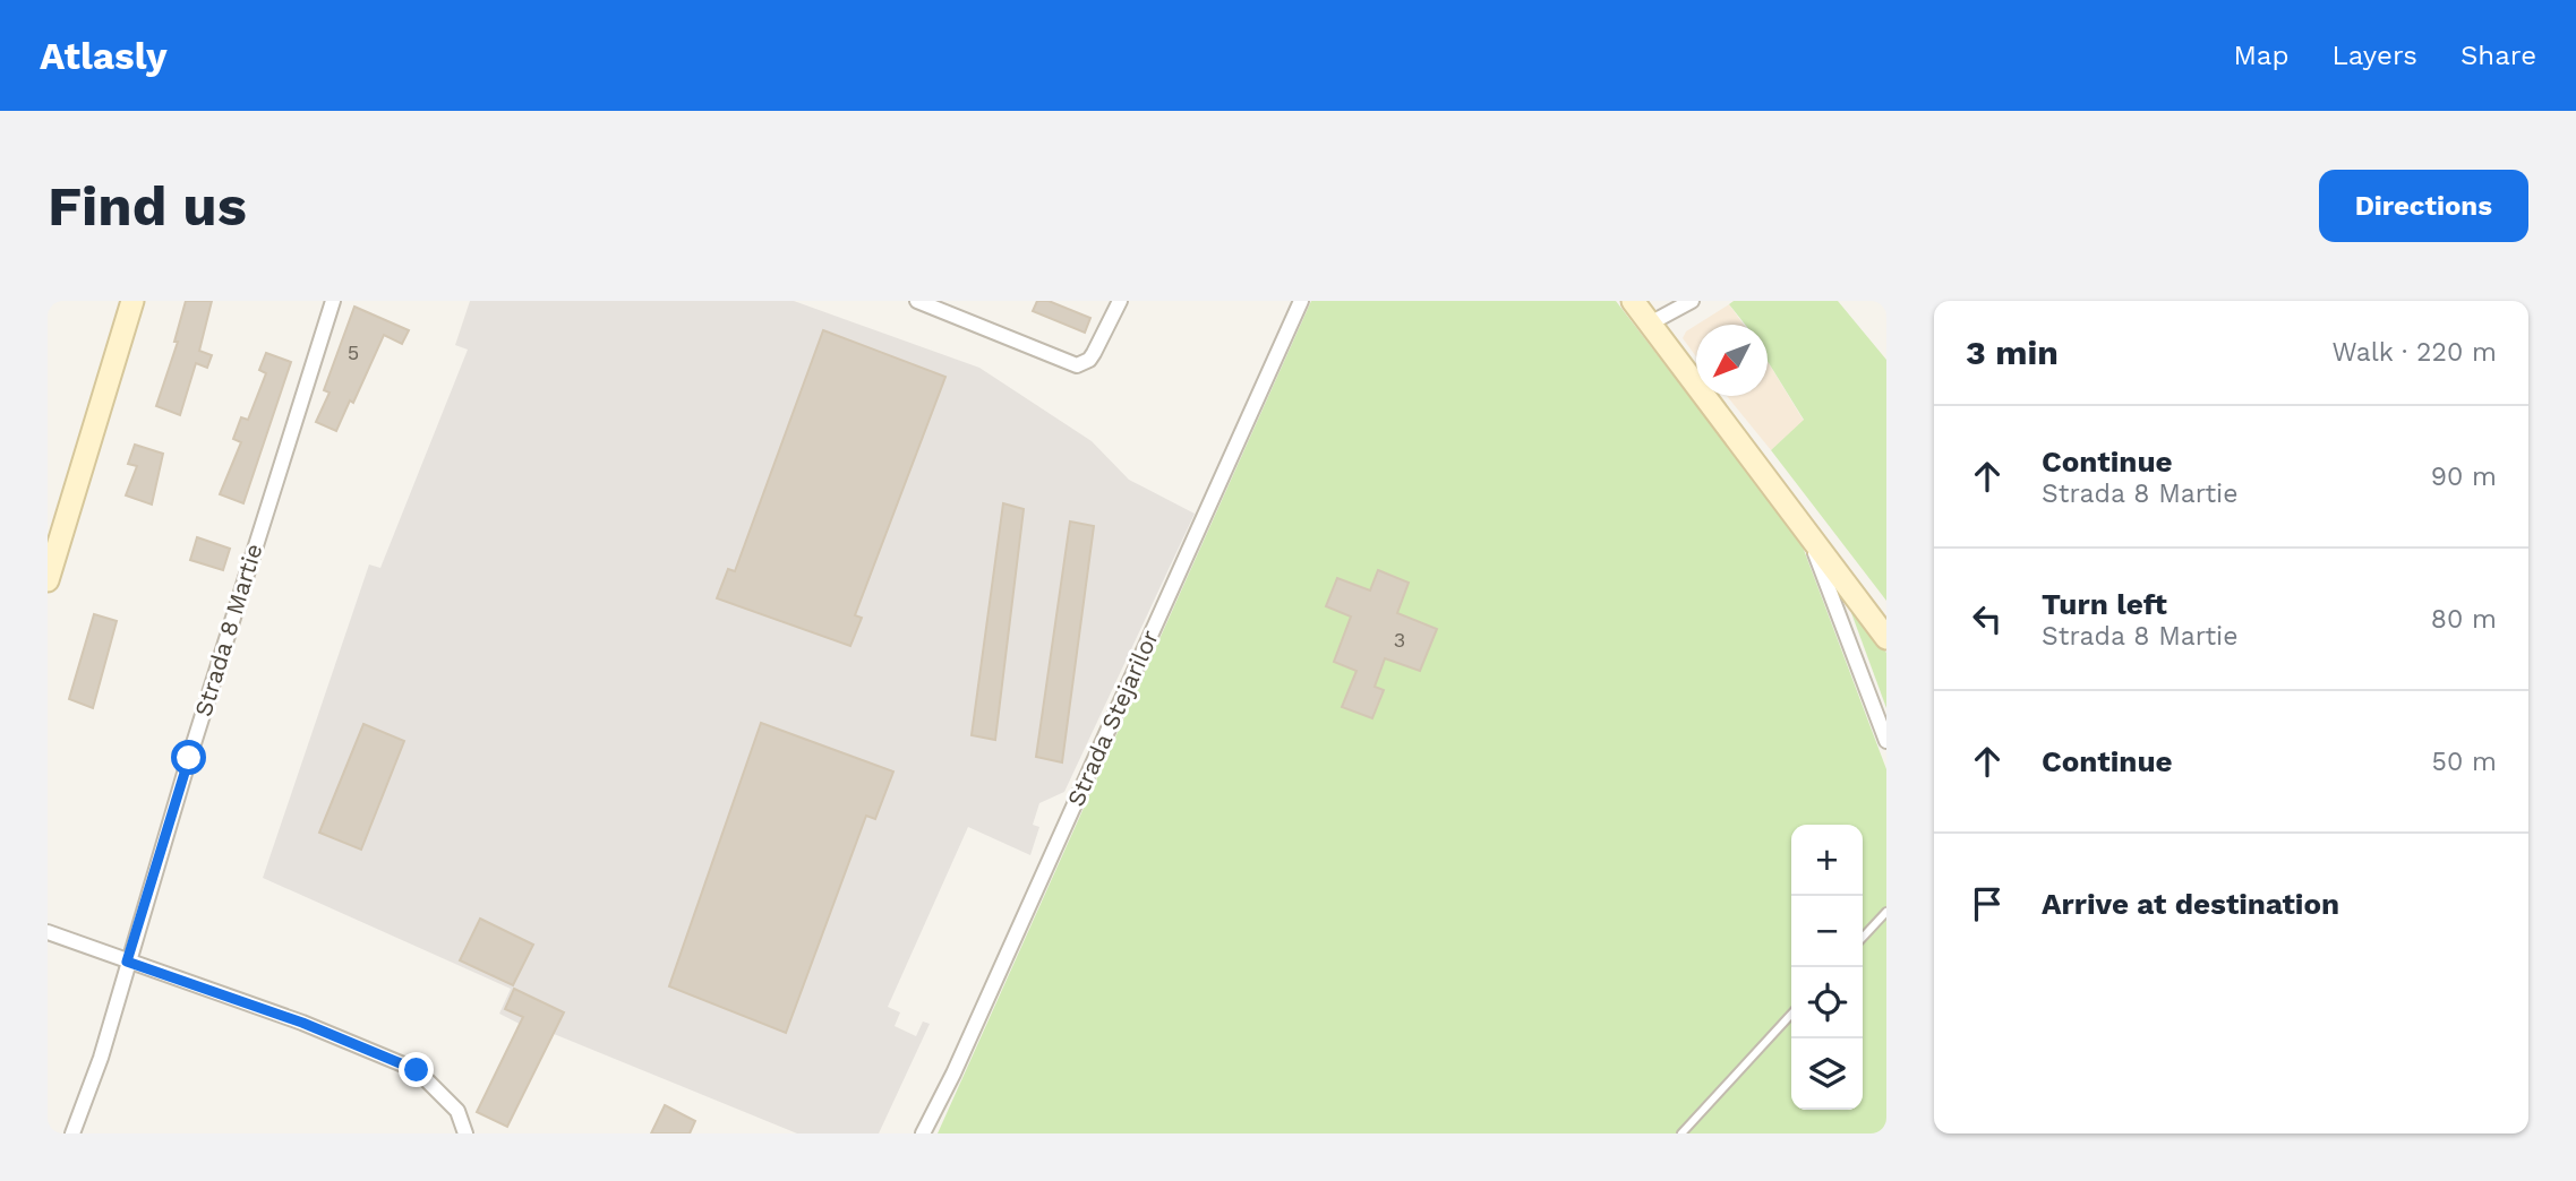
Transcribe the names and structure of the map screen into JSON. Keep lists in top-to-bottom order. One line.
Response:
{"streets":{"street":["Strada 8 Martie","Strada Stejarilor"]},"house_numbers":["5","3"],"north":"bottom left","page":{"header":"Atlasly","nav":["Map","Layers","Share"],"buttons":"Directions","title":"Find us","heading":["3 min","Walk · 220 m"],"list":[["Continue","Strada 8 Martie","90 m"],["Turn left","Strada 8 Martie","80 m"],["Continue","50 m"],"Arrive at destination"],"map_buttons":["+","−"]}}
